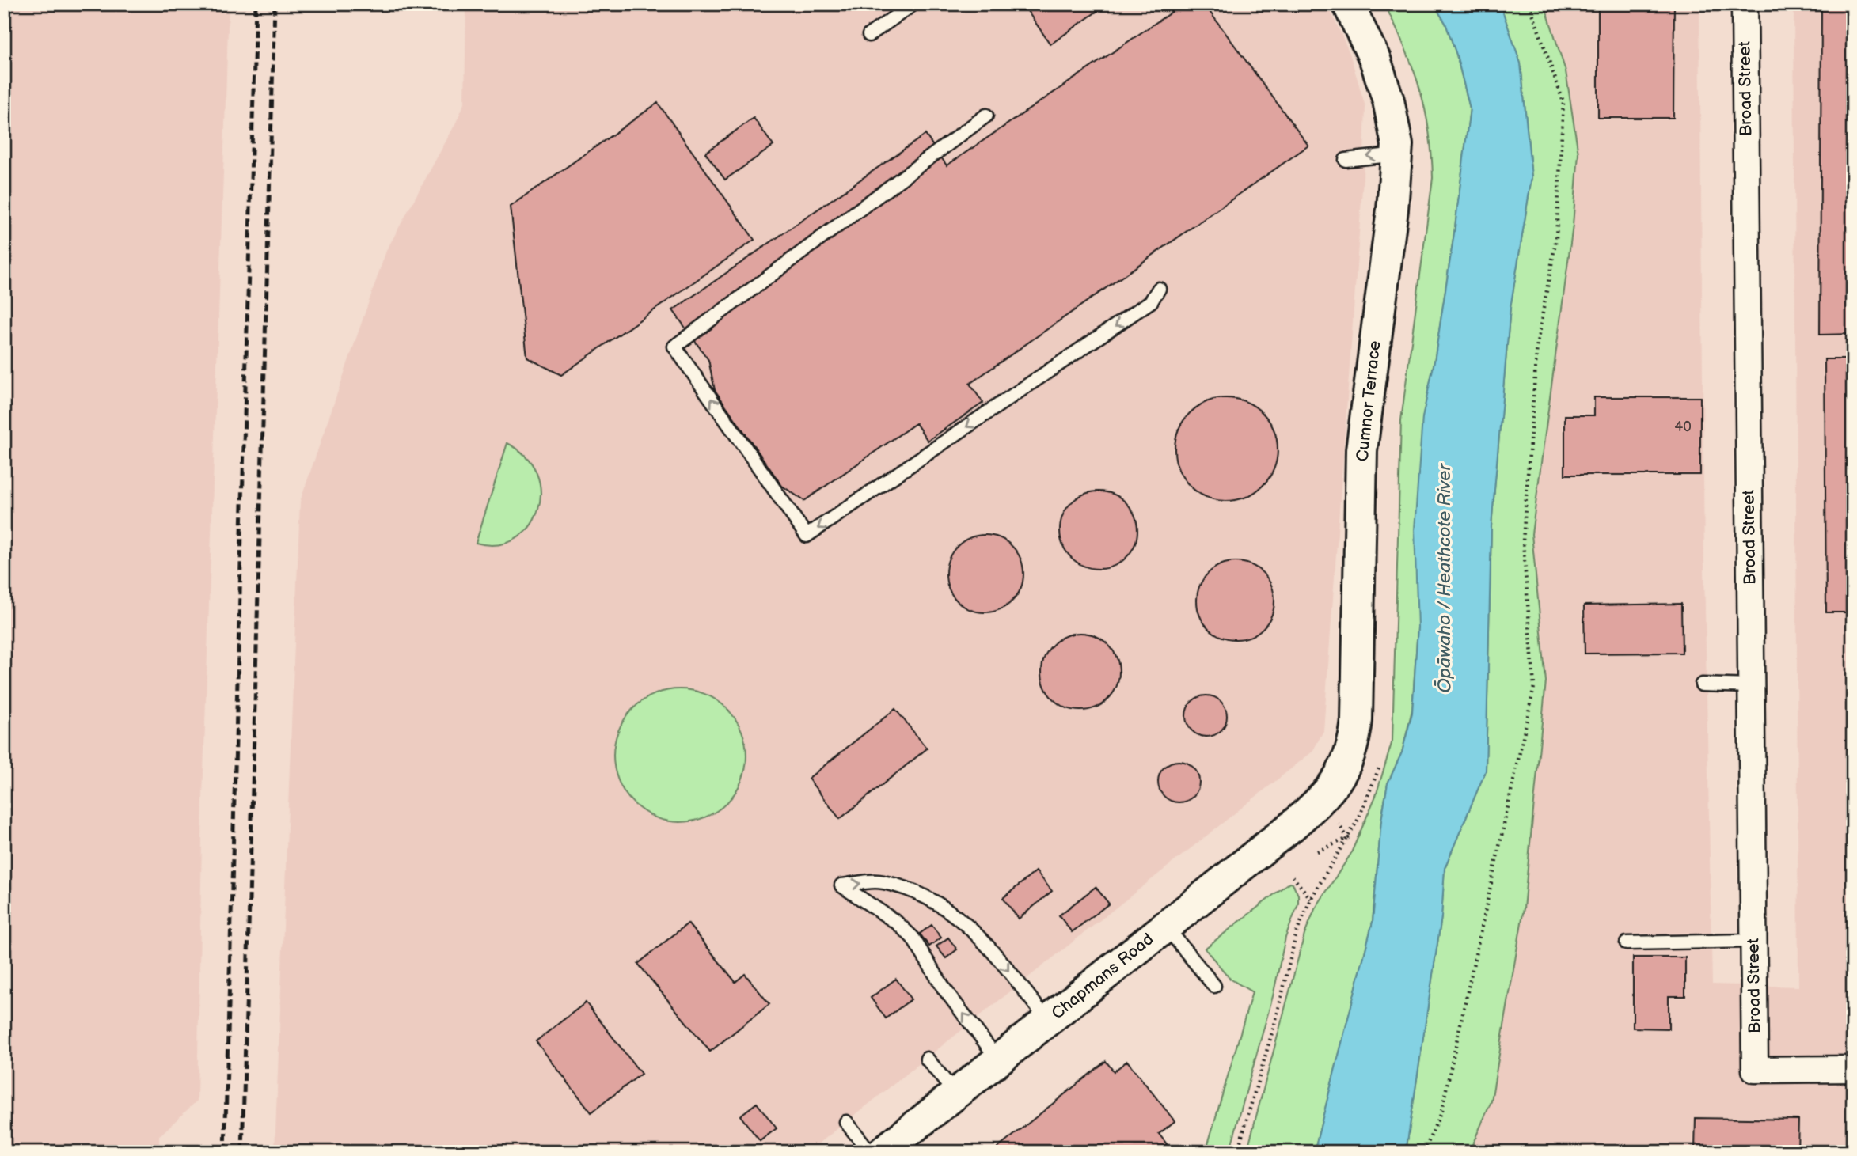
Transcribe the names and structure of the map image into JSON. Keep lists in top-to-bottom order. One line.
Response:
{"streets":{"street":["Broad Street","Cumnor Terrace","Chapmans Road"]},"crossings":[["Cumnor Terrace","Chapmans Road"]],"water":["Ōpāwaho / Heathcote River"],"house_numbers":["40"]}
